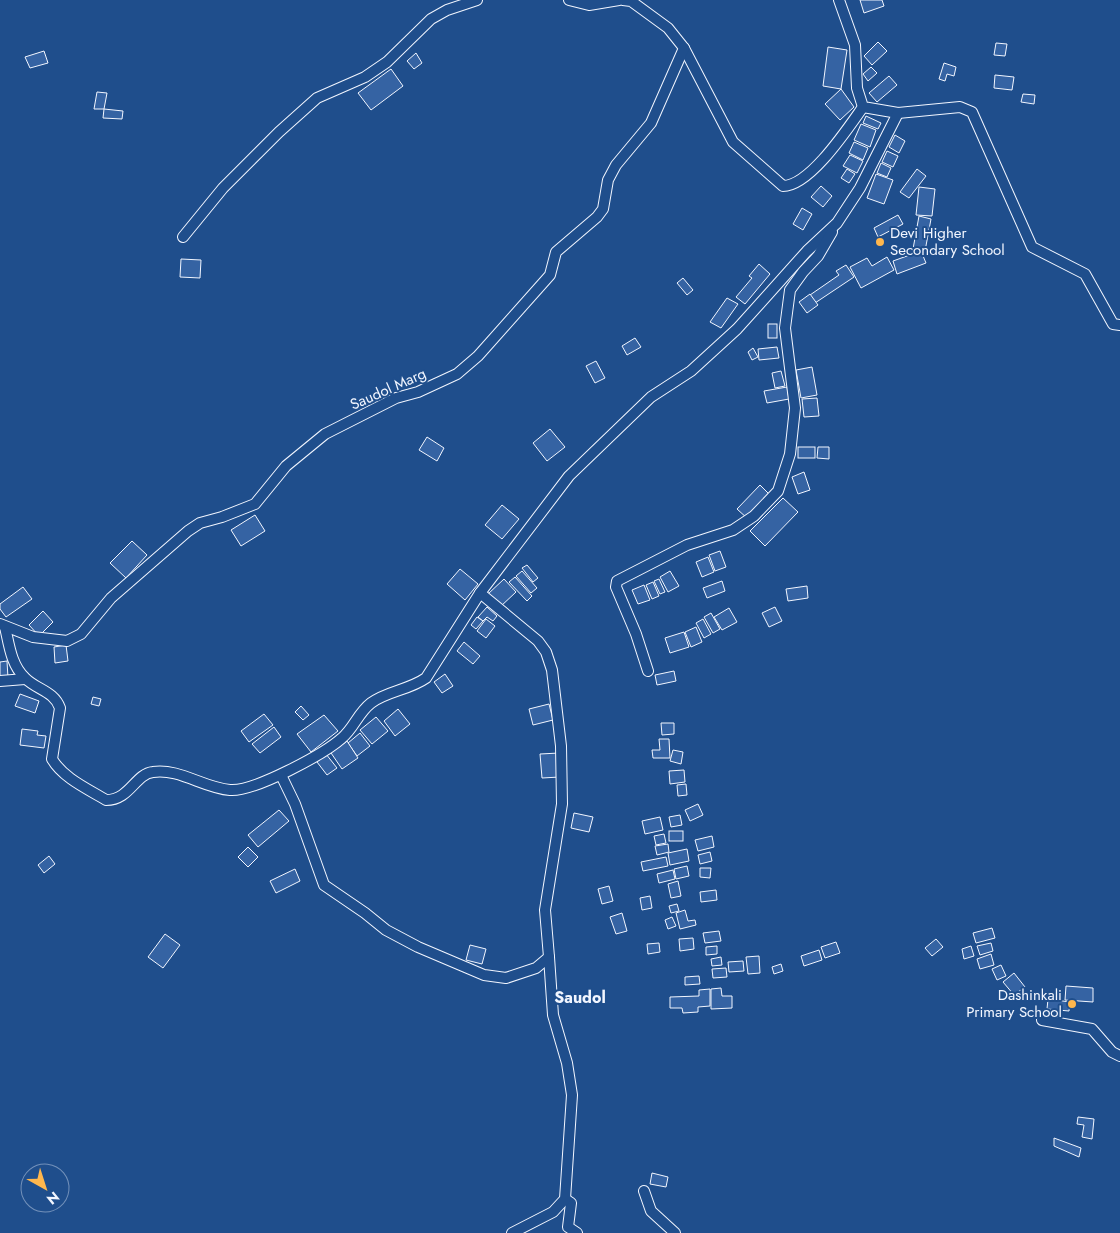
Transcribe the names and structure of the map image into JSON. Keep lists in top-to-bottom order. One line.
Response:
{"streets":{"street":["Saudol Marg"]},"districts":["Saudol"],"places":["Devi Higher Secondary School","Dashinkali Primary School"],"north":"bottom right"}
